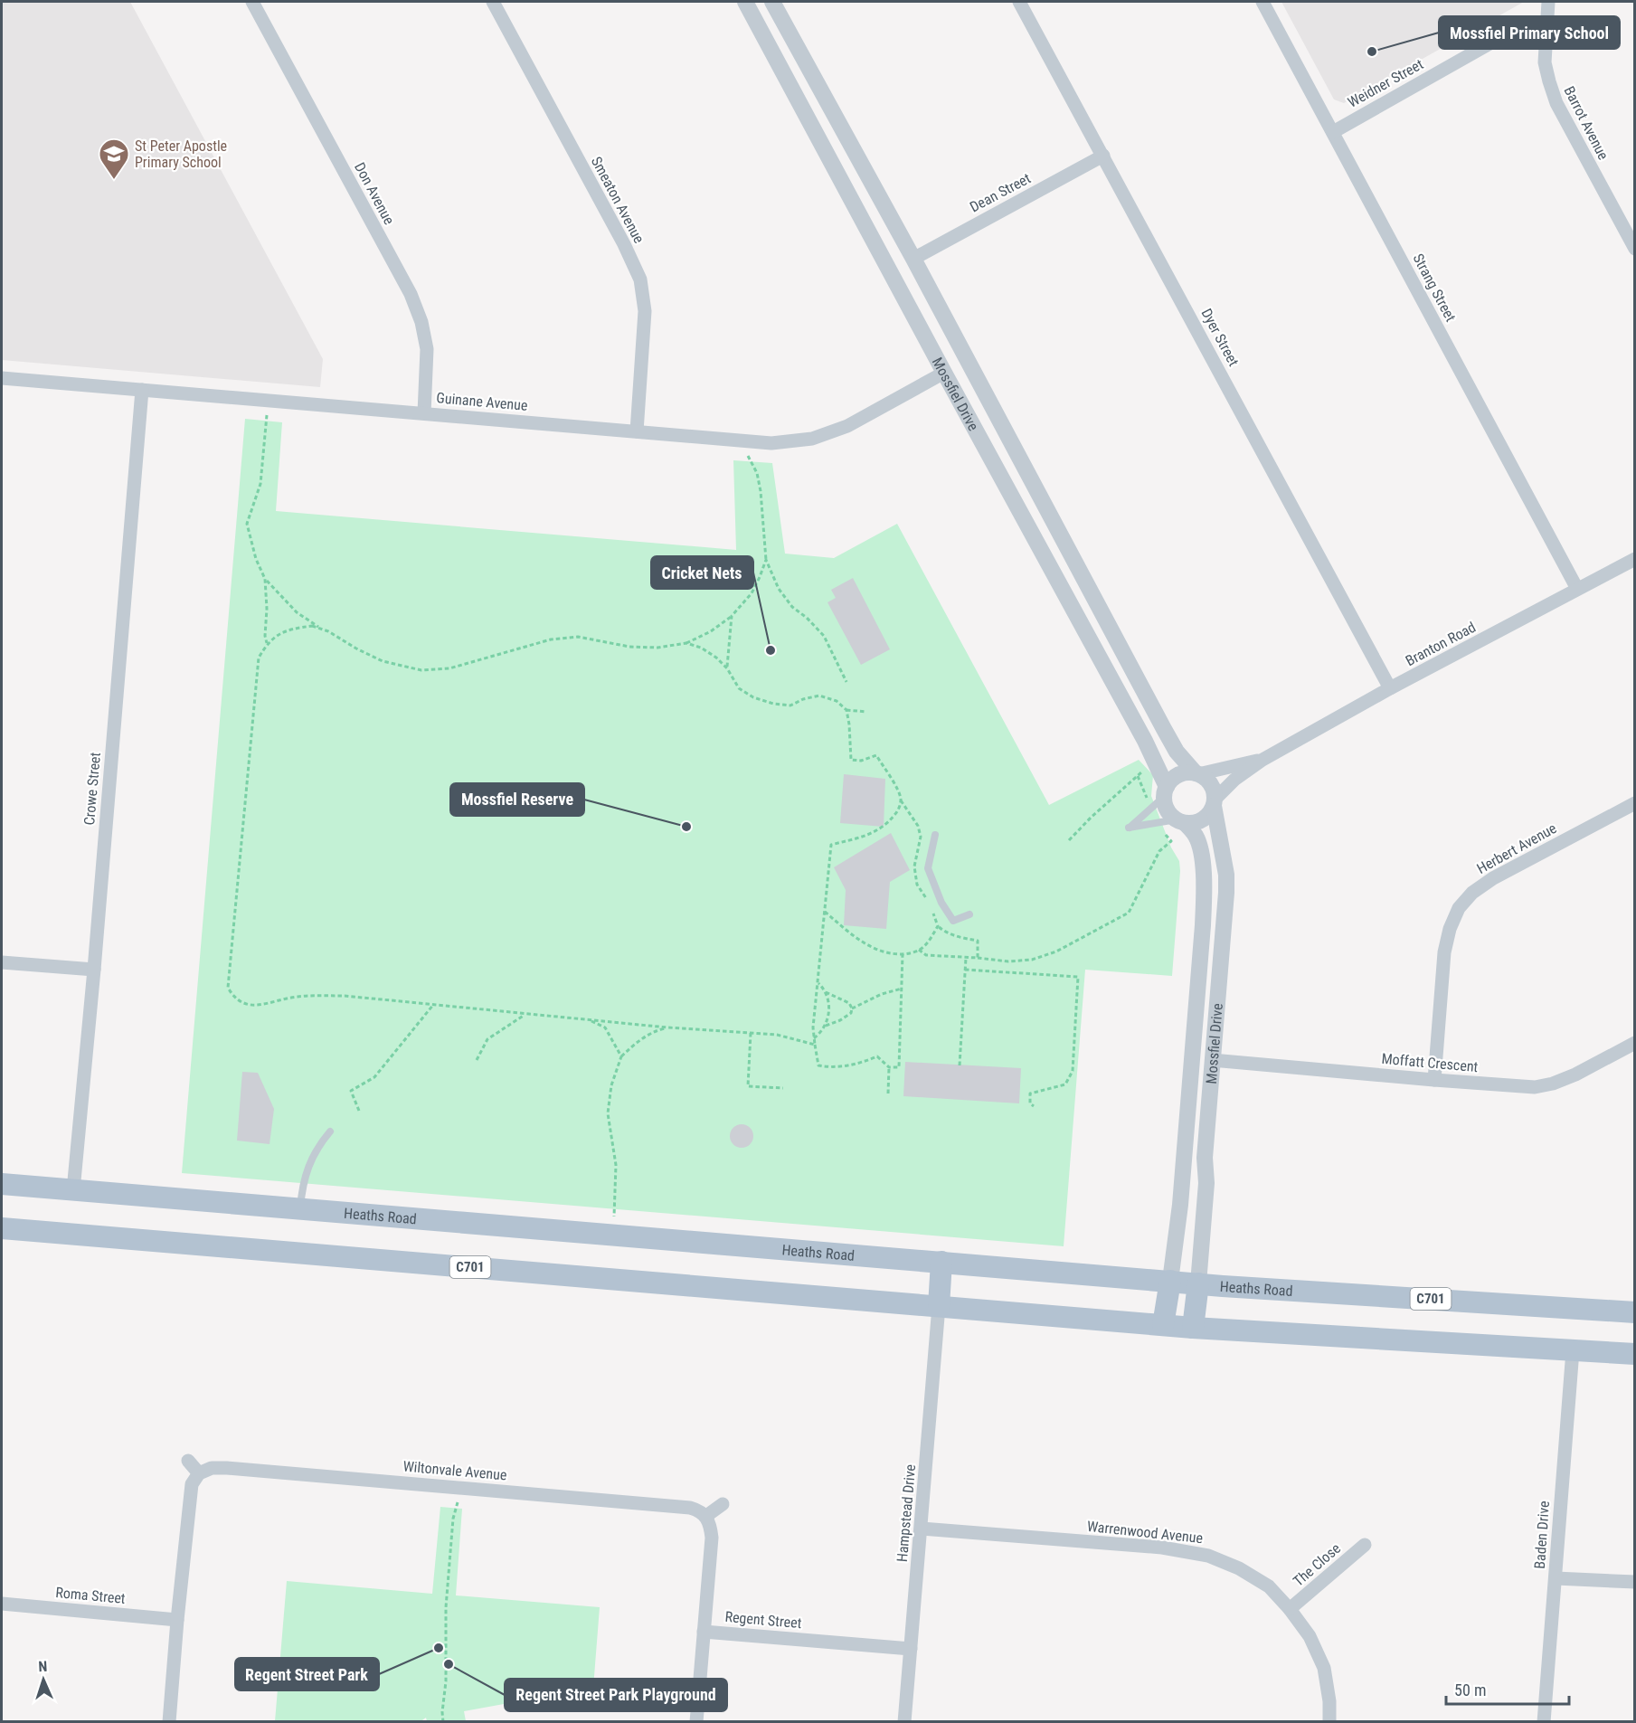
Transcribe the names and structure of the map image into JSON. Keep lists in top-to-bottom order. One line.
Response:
{"streets":{"main road":["Heaths Road","C701"],"street":["Weidner Street","Barrot Avenue","Dean Street","Don Avenue","Smeaton Avenue","Strang Street","Dyer Street","Mossfiel Drive","Guinane Avenue","Branton Road","Crowe Street","Herbert Avenue","Moffatt Crescent","Wiltonvale Avenue","Hampstead Drive","Warrenwood Avenue","Baden Drive","The Close","Roma Street","Regent Street"]},"crossings":[["Weidner Street","Barrot Avenue"],["Weidner Street","Strang Street"],["Dean Street","Dyer Street"],["Dean Street","Mossfiel Drive"],["Don Avenue","Guinane Avenue"],["Smeaton Avenue","Guinane Avenue"],["Strang Street","Branton Road"],["Dyer Street","Branton Road"],["Mossfiel Drive","Guinane Avenue"],["Mossfiel Drive","Branton Road"],["Mossfiel Drive","Moffatt Crescent"],["Mossfiel Drive","Heaths Road"],["Guinane Avenue","Crowe Street"],["Crowe Street","Heaths Road"],["Herbert Avenue","Moffatt Crescent"],["C701","Hampstead Drive"],["C701","Baden Drive"],["Hampstead Drive","Warrenwood Avenue"],["Hampstead Drive","Regent Street"],["Warrenwood Avenue","The Close"]],"places":{"other":["Mossfiel Primary School","Cricket Nets","Mossfiel Reserve","Regent Street Park","Regent Street Park Playground"],"school or university":["St Peter Apostle Primary School"]},"scale_bar":"50 m","north":"top"}
